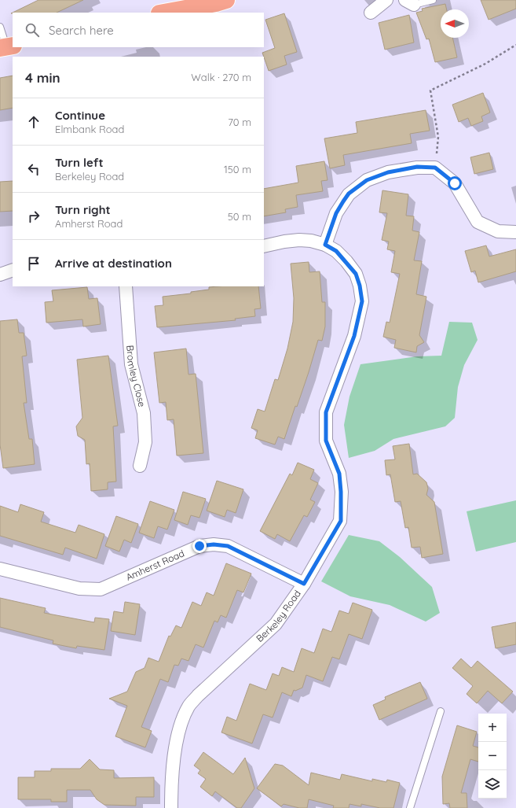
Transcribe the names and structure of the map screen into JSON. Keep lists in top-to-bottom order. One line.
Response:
{"streets":{"street":["Bromley Close","Amherst Road","Berkeley Road"]},"crossings":[["Amherst Road","Berkeley Road"]],"north":"left","page":{"search":"Search here","heading":["4 min","Walk · 270 m"],"list":[["Continue","Elmbank Road","70 m"],["Turn left","Berkeley Road","150 m"],["Turn right","Amherst Road","50 m"],"Arrive at destination"],"map_buttons":["+","−"]}}
